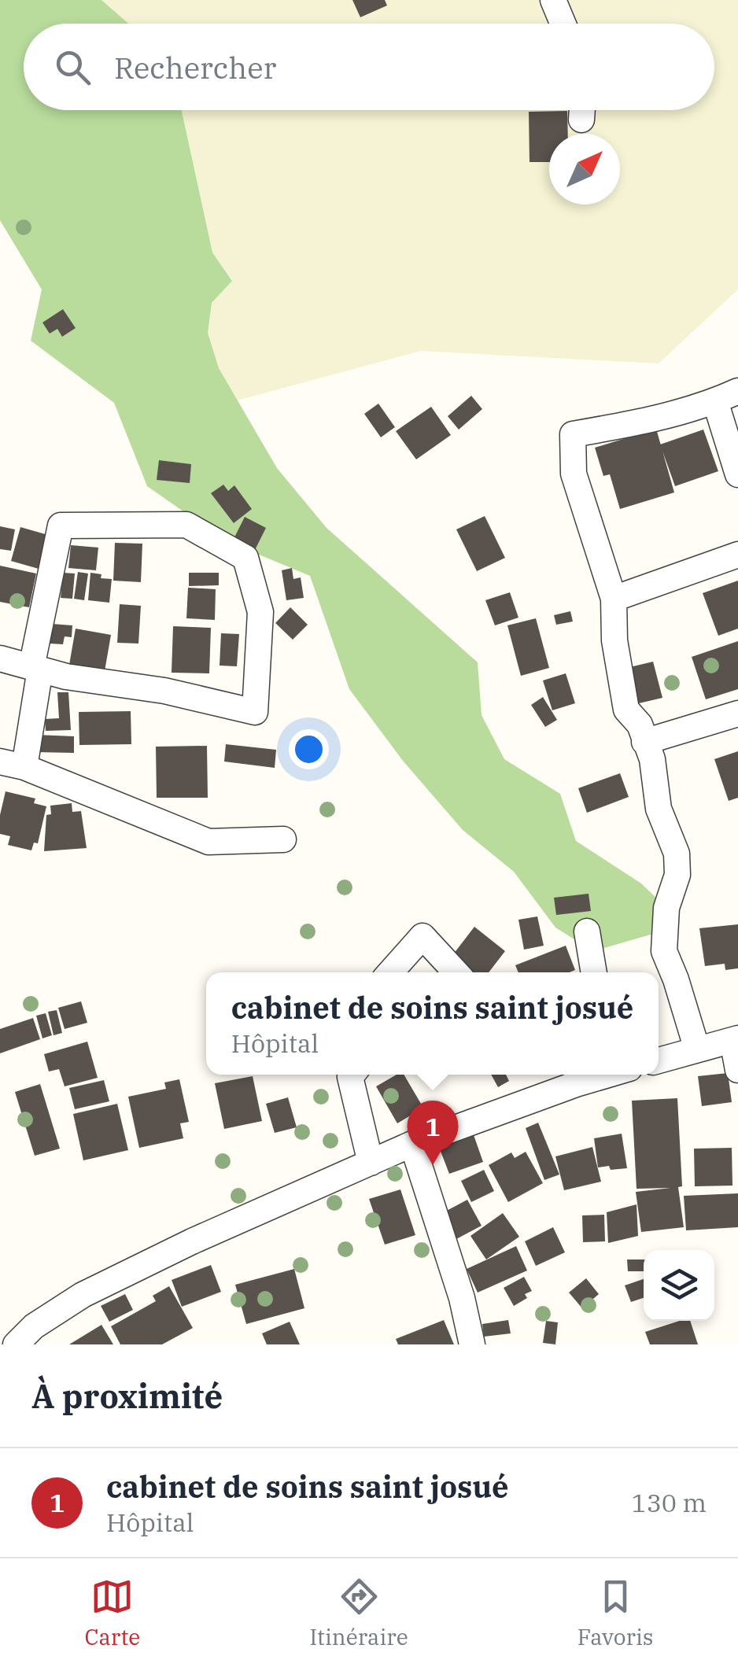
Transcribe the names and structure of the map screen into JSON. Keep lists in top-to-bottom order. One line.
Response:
{"north":"top right","page":{"search":"Rechercher","popup":["cabinet de soins saint josué","Hôpital"],"pins":"1","heading":"À proximité","list":[{"mark":"1","name":"cabinet de soins saint josué","note":"Hôpital","value":"130 m"}],"nav":["Carte","Itinéraire","Favoris"]}}
